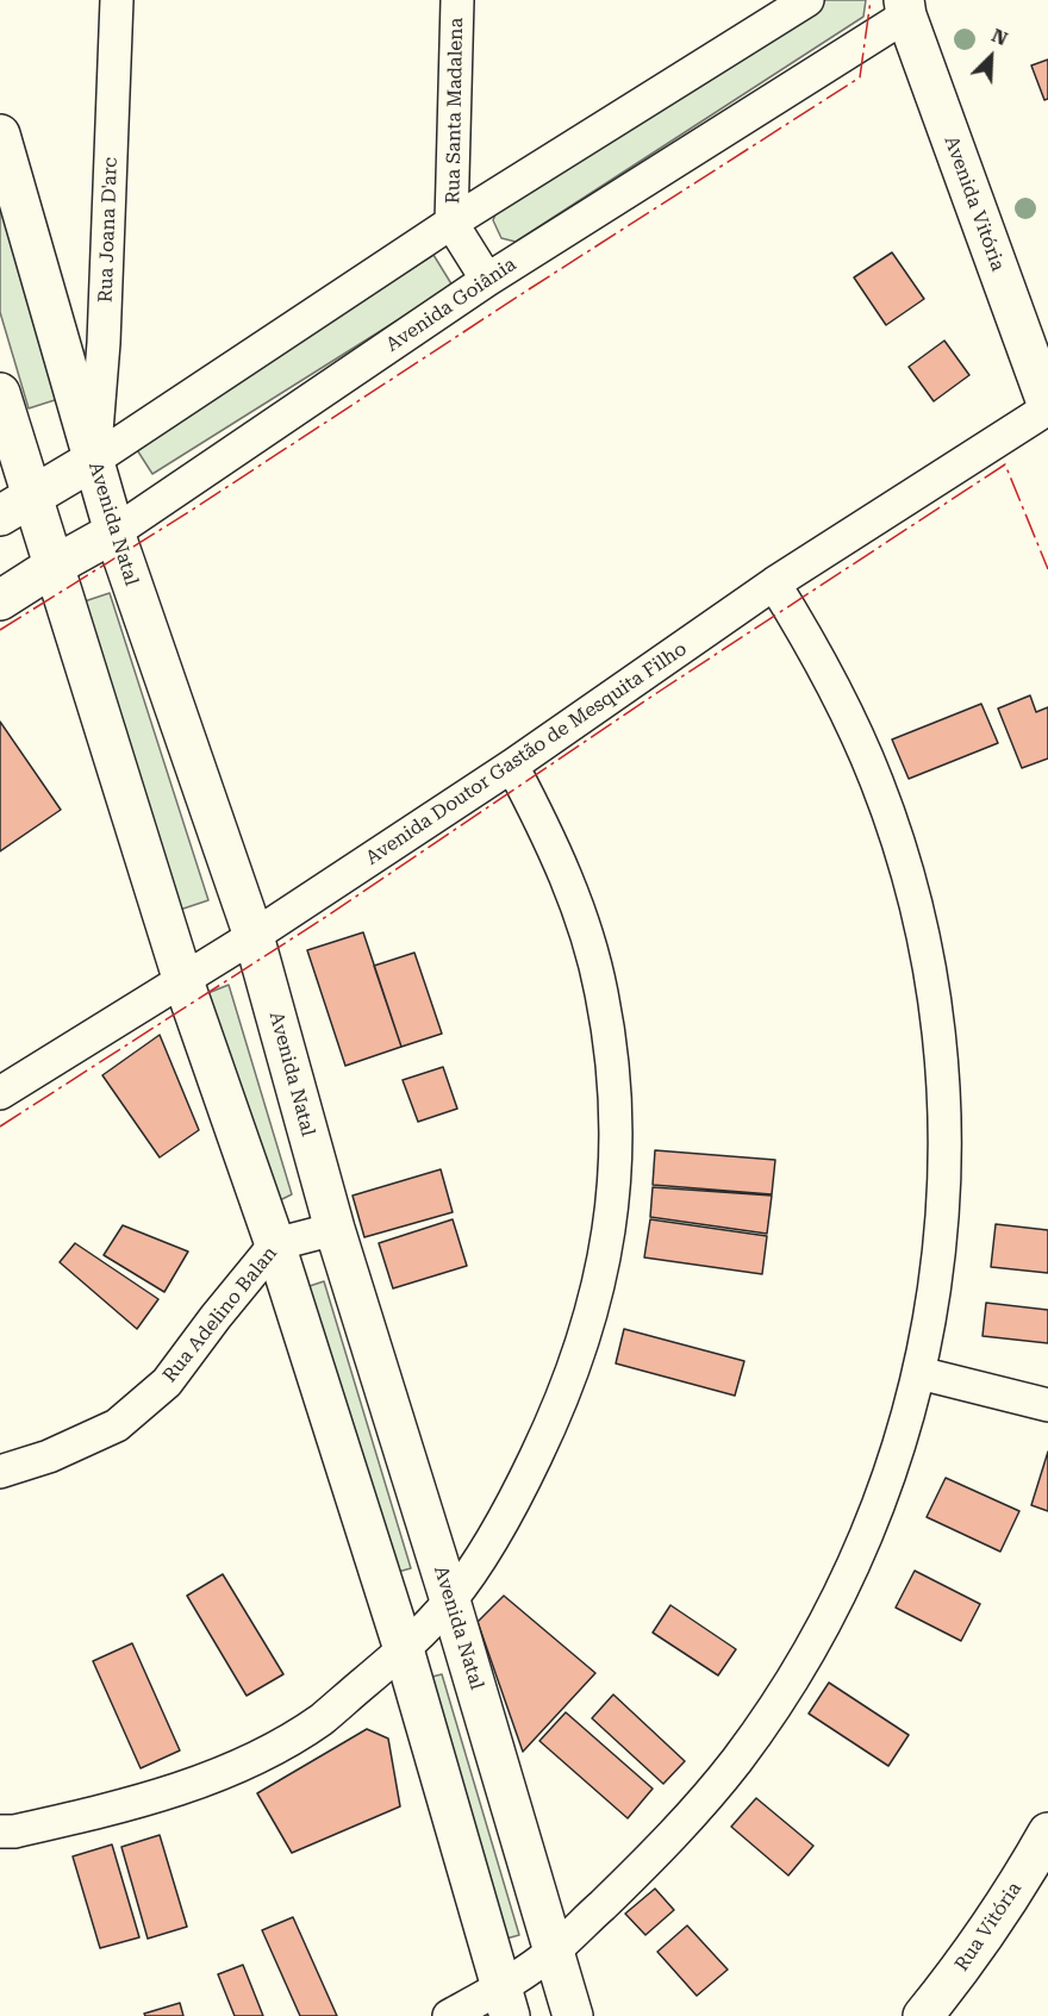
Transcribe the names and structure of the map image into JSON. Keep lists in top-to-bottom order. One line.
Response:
{"streets":{"street":["Rua Santa Madalena","Avenida Vitória","Rua Joana D'arc","Avenida Goiânia","Avenida Natal","Avenida Doutor Gastão de Mesquita Filho","Rua Adelino Balan","Rua Vitória"]},"crossings":[["Avenida Vitória","Avenida Goiânia"],["Avenida Vitória","Avenida Doutor Gastão de Mesquita Filho"],["Rua Joana D'arc","Avenida Natal"],["Avenida Goiânia","Avenida Natal"],["Avenida Natal","Avenida Doutor Gastão de Mesquita Filho"],["Avenida Natal","Rua Adelino Balan"]],"north":"top right"}
